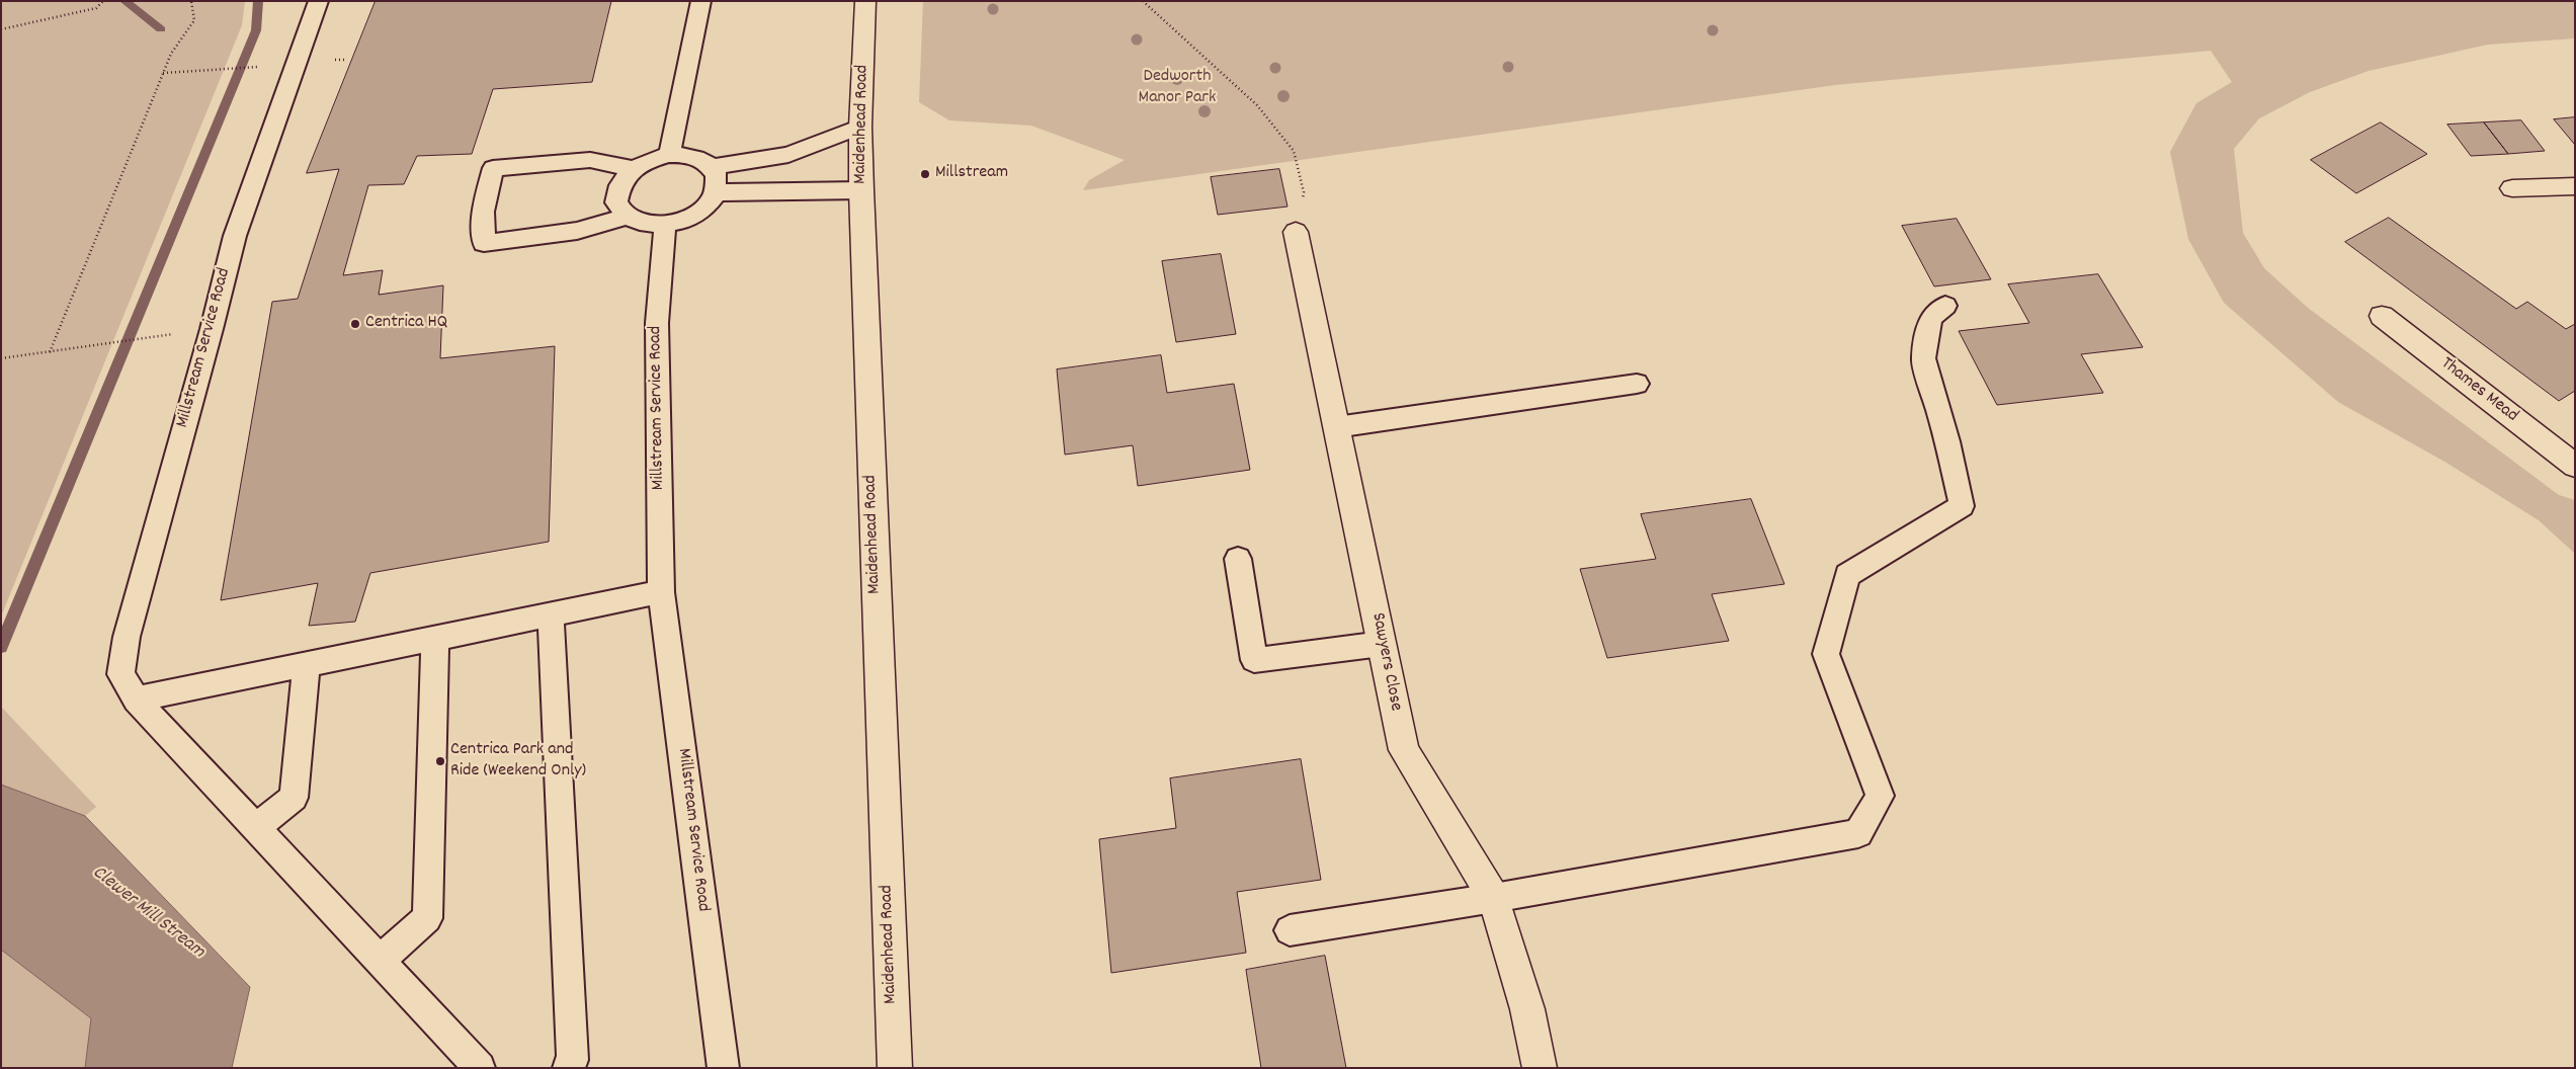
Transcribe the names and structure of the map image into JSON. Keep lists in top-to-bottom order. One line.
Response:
{"streets":{"main road":["Maidenhead Road","Thames Mead","Sawyers Close"],"lane":["Millstream Service Road"]},"water":["Clewer Mill Stream"],"parks":["Dedworth Manor Park"],"places":["Millstream","Centrica HQ","Centrica Park and Ride (Weekend Only)"]}
